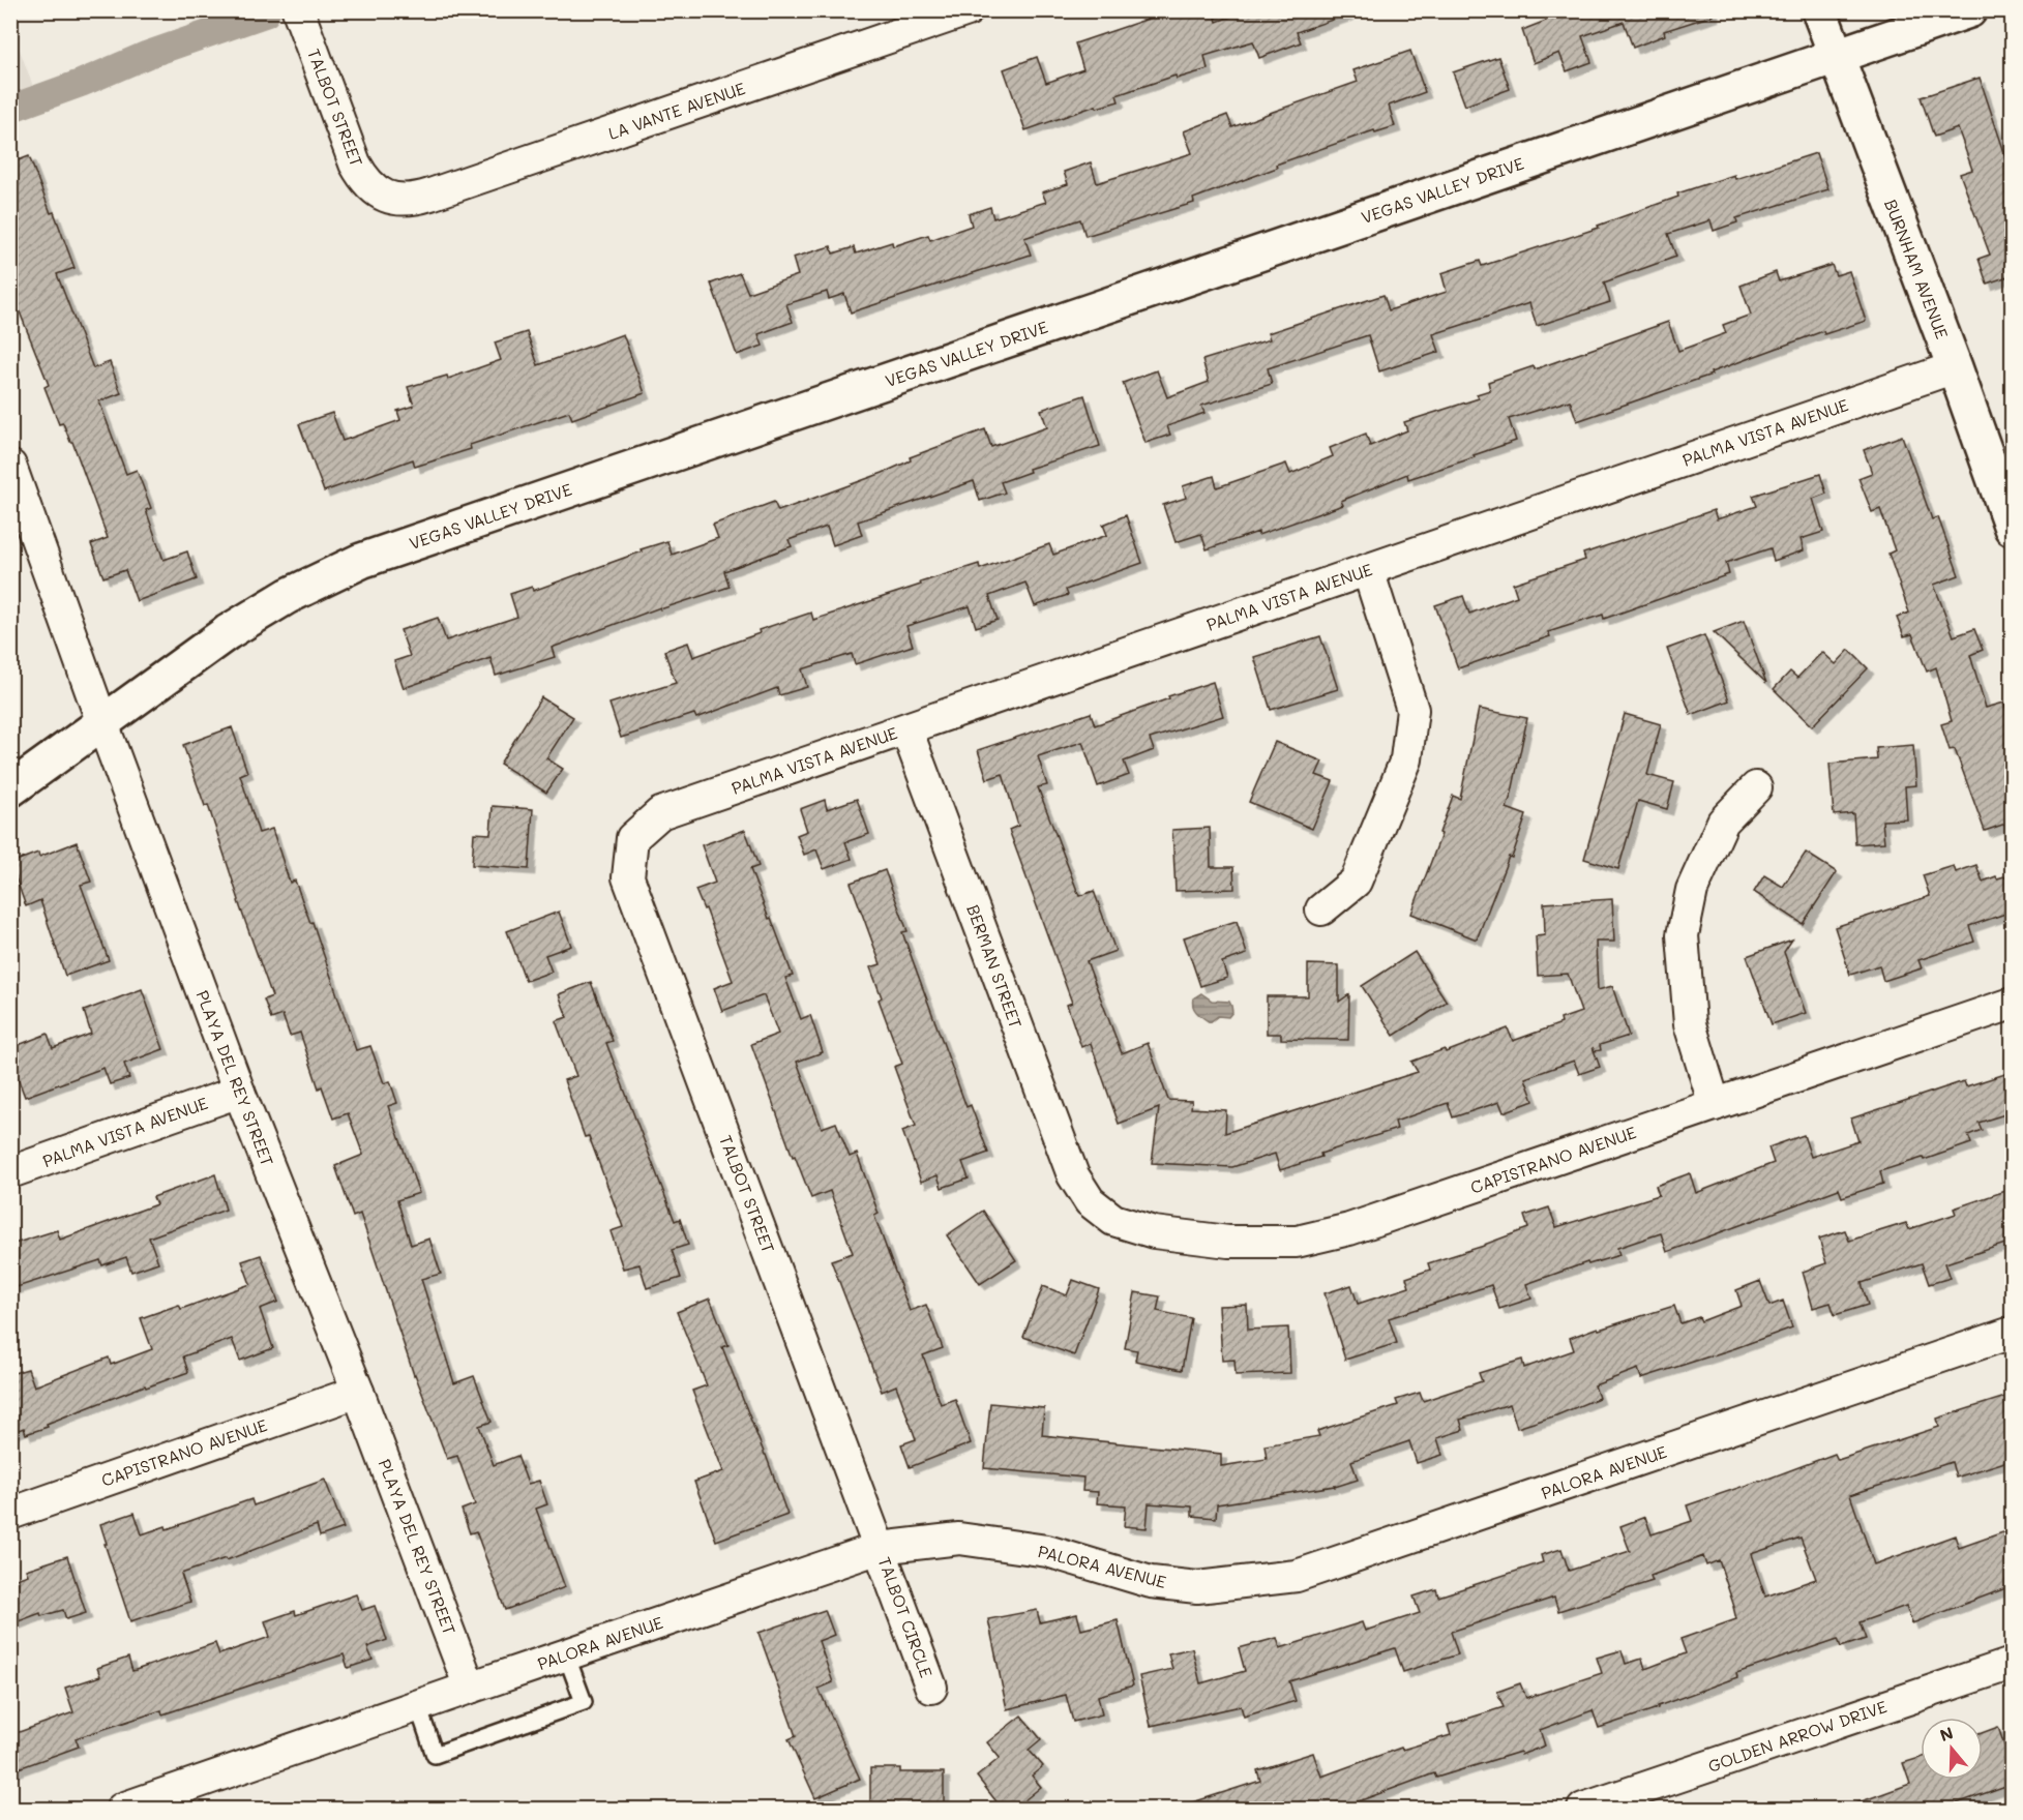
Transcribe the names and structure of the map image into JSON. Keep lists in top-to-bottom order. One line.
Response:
{"streets":{"street":["TALBOT STREET","LA VANTE AVENUE","VEGAS VALLEY DRIVE","BURNHAM AVENUE","PALMA VISTA AVENUE","BERMAN STREET","PLAYA DEL REY STREET","CAPISTRANO AVENUE","PALORA AVENUE","TALBOT CIRCLE","GOLDEN ARROW DRIVE"]},"crossings":[["TALBOT STREET","LA VANTE AVENUE"],["TALBOT STREET","PALMA VISTA AVENUE"],["TALBOT STREET","PALORA AVENUE"],["TALBOT STREET","TALBOT CIRCLE"],["VEGAS VALLEY DRIVE","BURNHAM AVENUE"],["VEGAS VALLEY DRIVE","PLAYA DEL REY STREET"],["BURNHAM AVENUE","PALMA VISTA AVENUE"],["PALMA VISTA AVENUE","BERMAN STREET"],["PALMA VISTA AVENUE","PLAYA DEL REY STREET"],["BERMAN STREET","CAPISTRANO AVENUE"],["PLAYA DEL REY STREET","CAPISTRANO AVENUE"],["PLAYA DEL REY STREET","PALORA AVENUE"],["PALORA AVENUE","TALBOT CIRCLE"]],"north":"top"}
